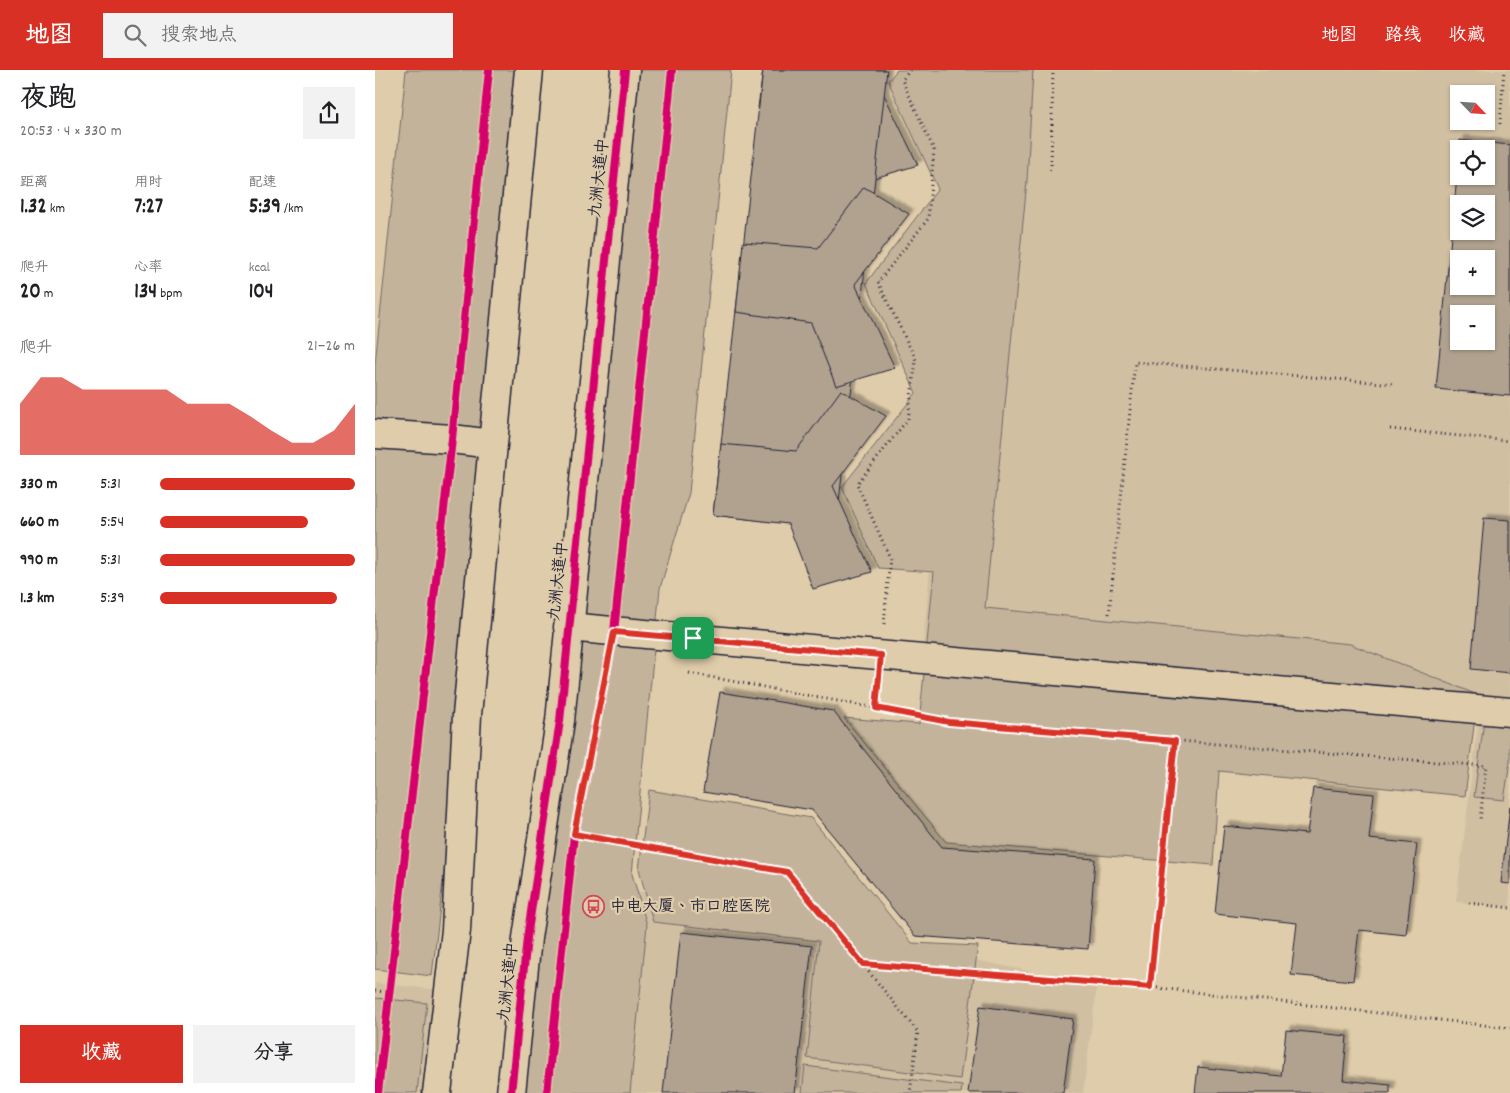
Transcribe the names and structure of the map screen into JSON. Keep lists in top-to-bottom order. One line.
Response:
{"streets":{"main road":["九洲大道中"]},"places":{"bus stop":["中电大厦、市口腔医院"]},"north":"bottom right","page":{"header":"地图","search":"搜索地点","nav":["地图","路线","收藏"],"heading":["夜跑","20:53 · 4 × 330 m"],"map_buttons":["+","−"],"stats":[["距离","1.32 km"],["用时","7:27"],["配速","5:39 /km"],["爬升","20 m"],["心率","134 bpm"],["kcal","104"]],"chart":["爬升","21–26 m"],"list":[{"name":"330 m","note":"5:31"},{"name":"660 m","note":"5:54"},{"name":"990 m","note":"5:31"},{"name":"1.3 km","note":"5:39"}],"buttons":["收藏","分享"]}}
